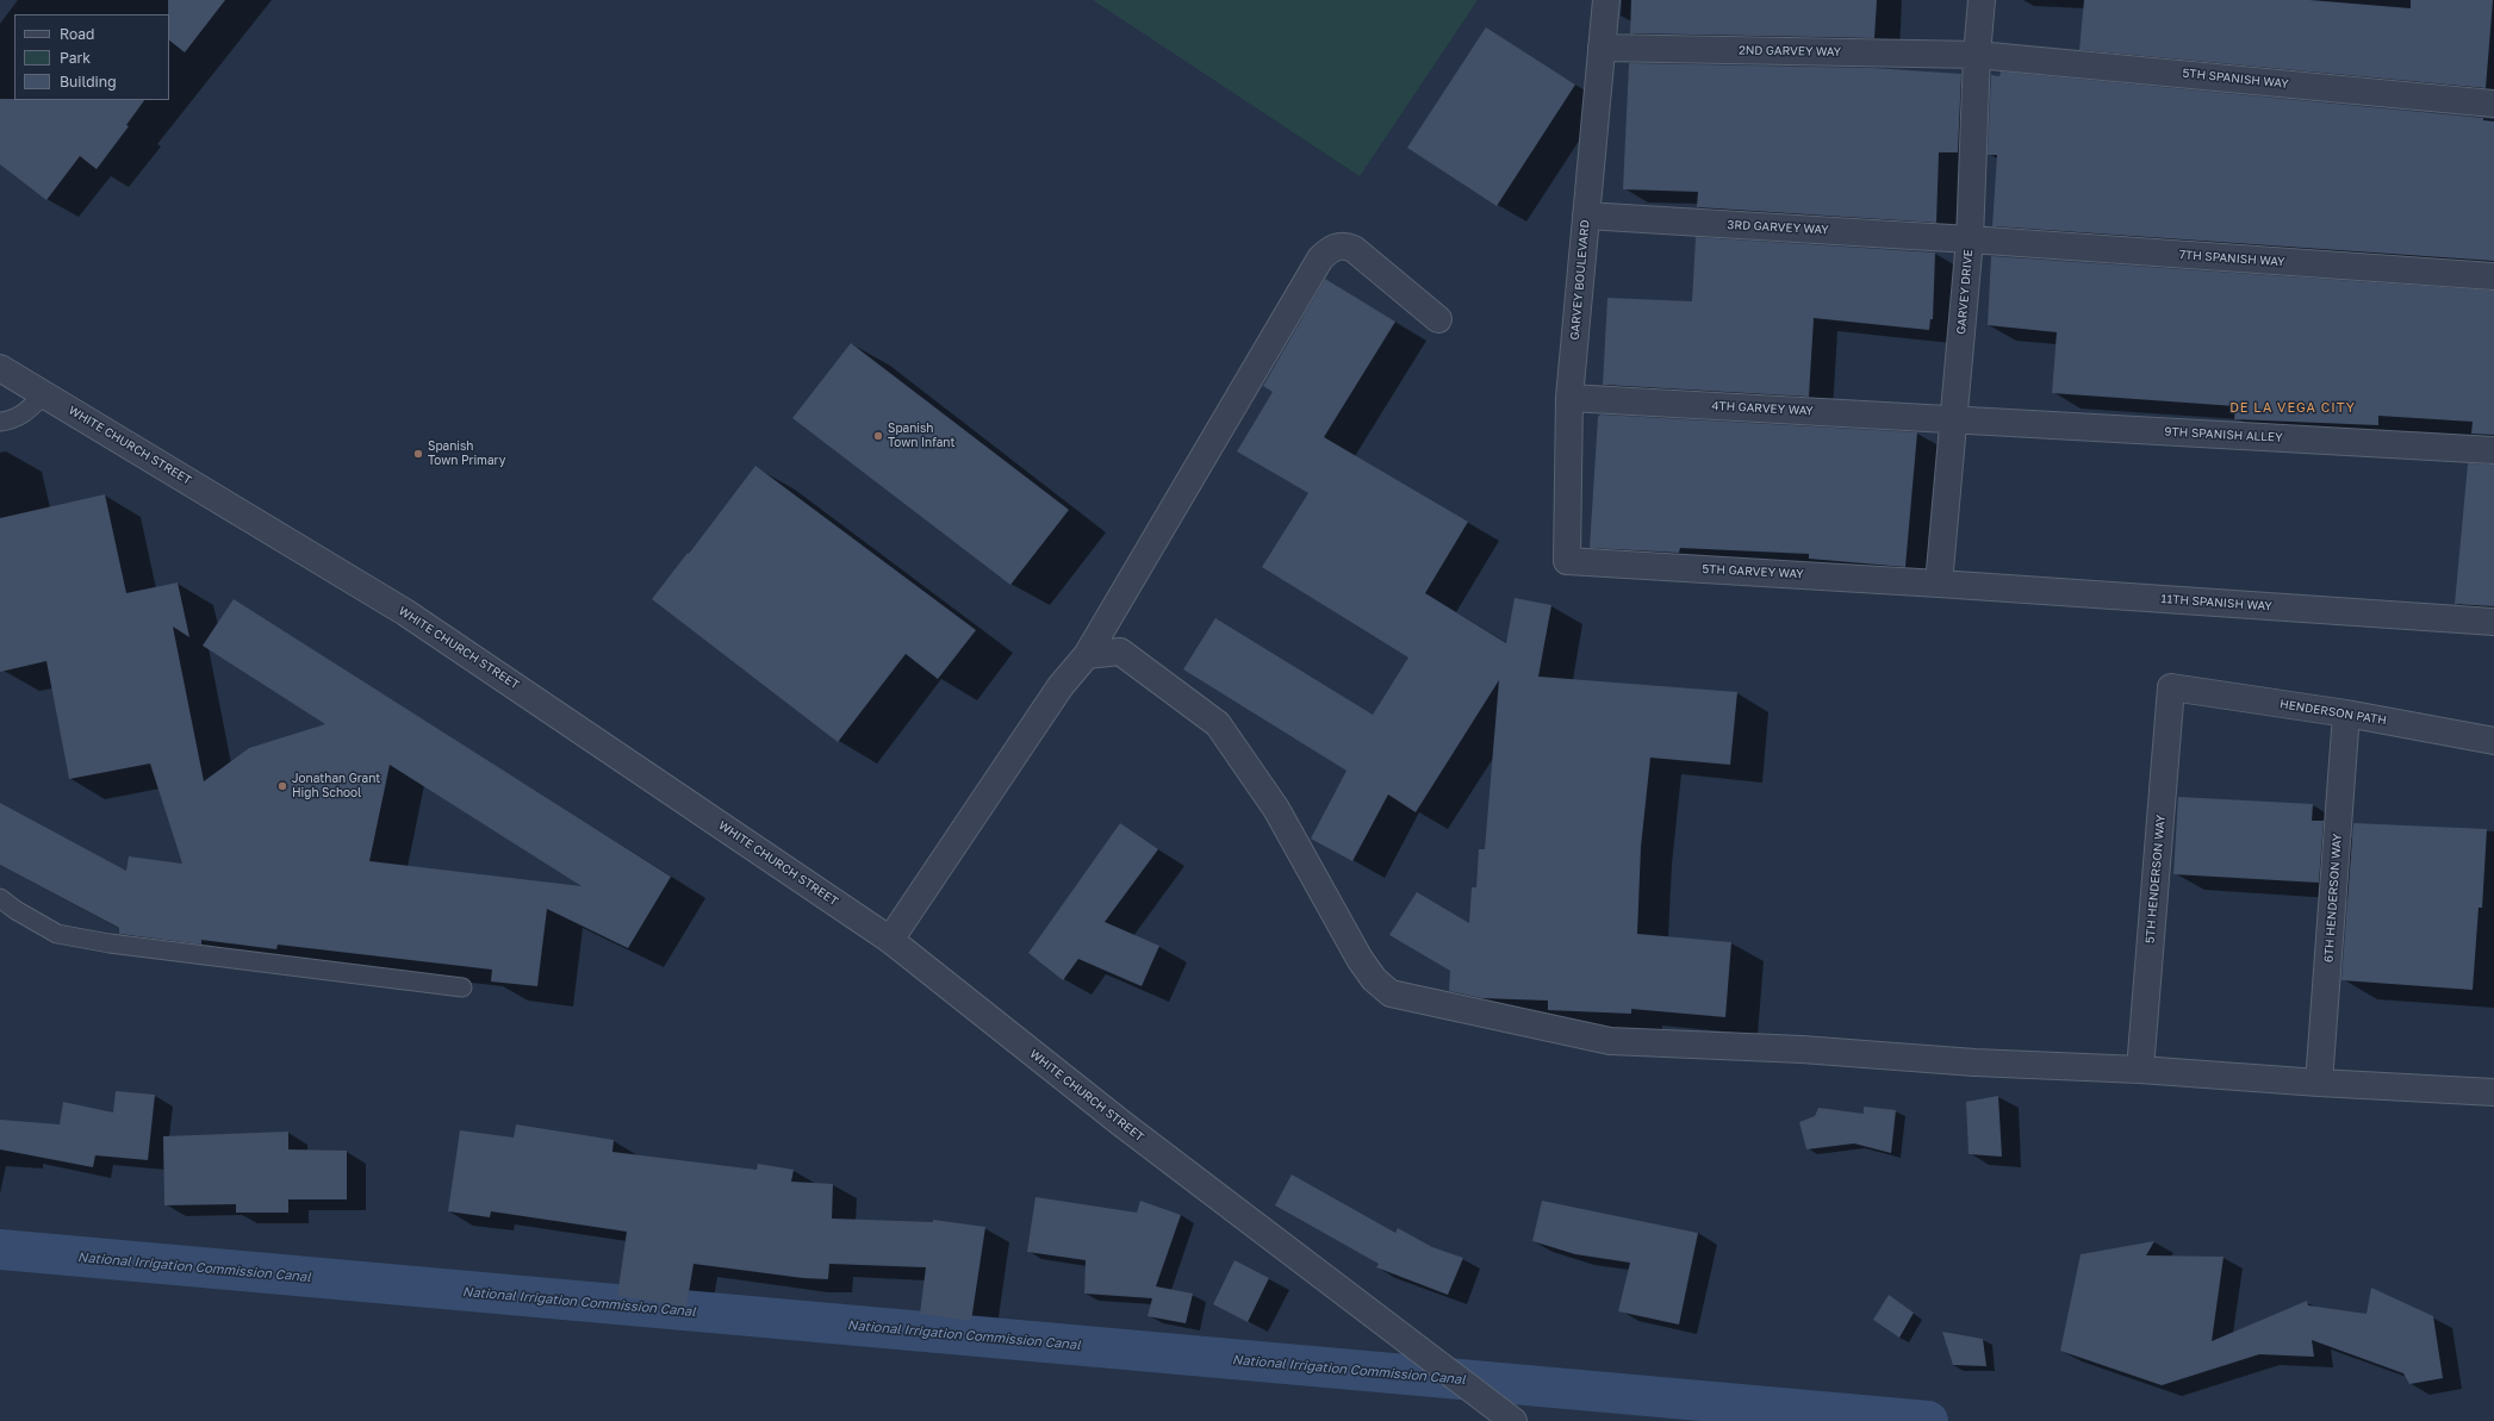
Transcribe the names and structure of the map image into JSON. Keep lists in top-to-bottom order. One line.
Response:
{"streets":{"street":["2ND GARVEY WAY","5TH SPANISH WAY","3RD GARVEY WAY","7TH SPANISH WAY","GARVEY BOULEVARD","GARVEY DRIVE","4TH GARVEY WAY","9TH SPANISH ALLEY","WHITE CHURCH STREET","5TH GARVEY WAY","11TH SPANISH WAY","HENDERSON PATH","5TH HENDERSON WAY","6TH HENDERSON WAY"]},"crossings":[["2ND GARVEY WAY","5TH SPANISH WAY"],["2ND GARVEY WAY","GARVEY BOULEVARD"],["2ND GARVEY WAY","GARVEY DRIVE"],["5TH SPANISH WAY","GARVEY DRIVE"],["3RD GARVEY WAY","7TH SPANISH WAY"],["3RD GARVEY WAY","GARVEY BOULEVARD"],["3RD GARVEY WAY","GARVEY DRIVE"],["7TH SPANISH WAY","GARVEY DRIVE"],["GARVEY BOULEVARD","4TH GARVEY WAY"],["GARVEY BOULEVARD","5TH GARVEY WAY"],["GARVEY DRIVE","4TH GARVEY WAY"],["GARVEY DRIVE","9TH SPANISH ALLEY"],["GARVEY DRIVE","5TH GARVEY WAY"],["GARVEY DRIVE","11TH SPANISH WAY"],["4TH GARVEY WAY","9TH SPANISH ALLEY"],["5TH GARVEY WAY","11TH SPANISH WAY"],["HENDERSON PATH","5TH HENDERSON WAY"],["HENDERSON PATH","6TH HENDERSON WAY"]],"districts":["DE LA VEGA CITY"],"water":["National Irrigation Commission Canal"],"places":["Spanish Town Infant","Spanish Town Primary","Jonathan Grant High School"],"legend":["Road","Park","Building"]}
